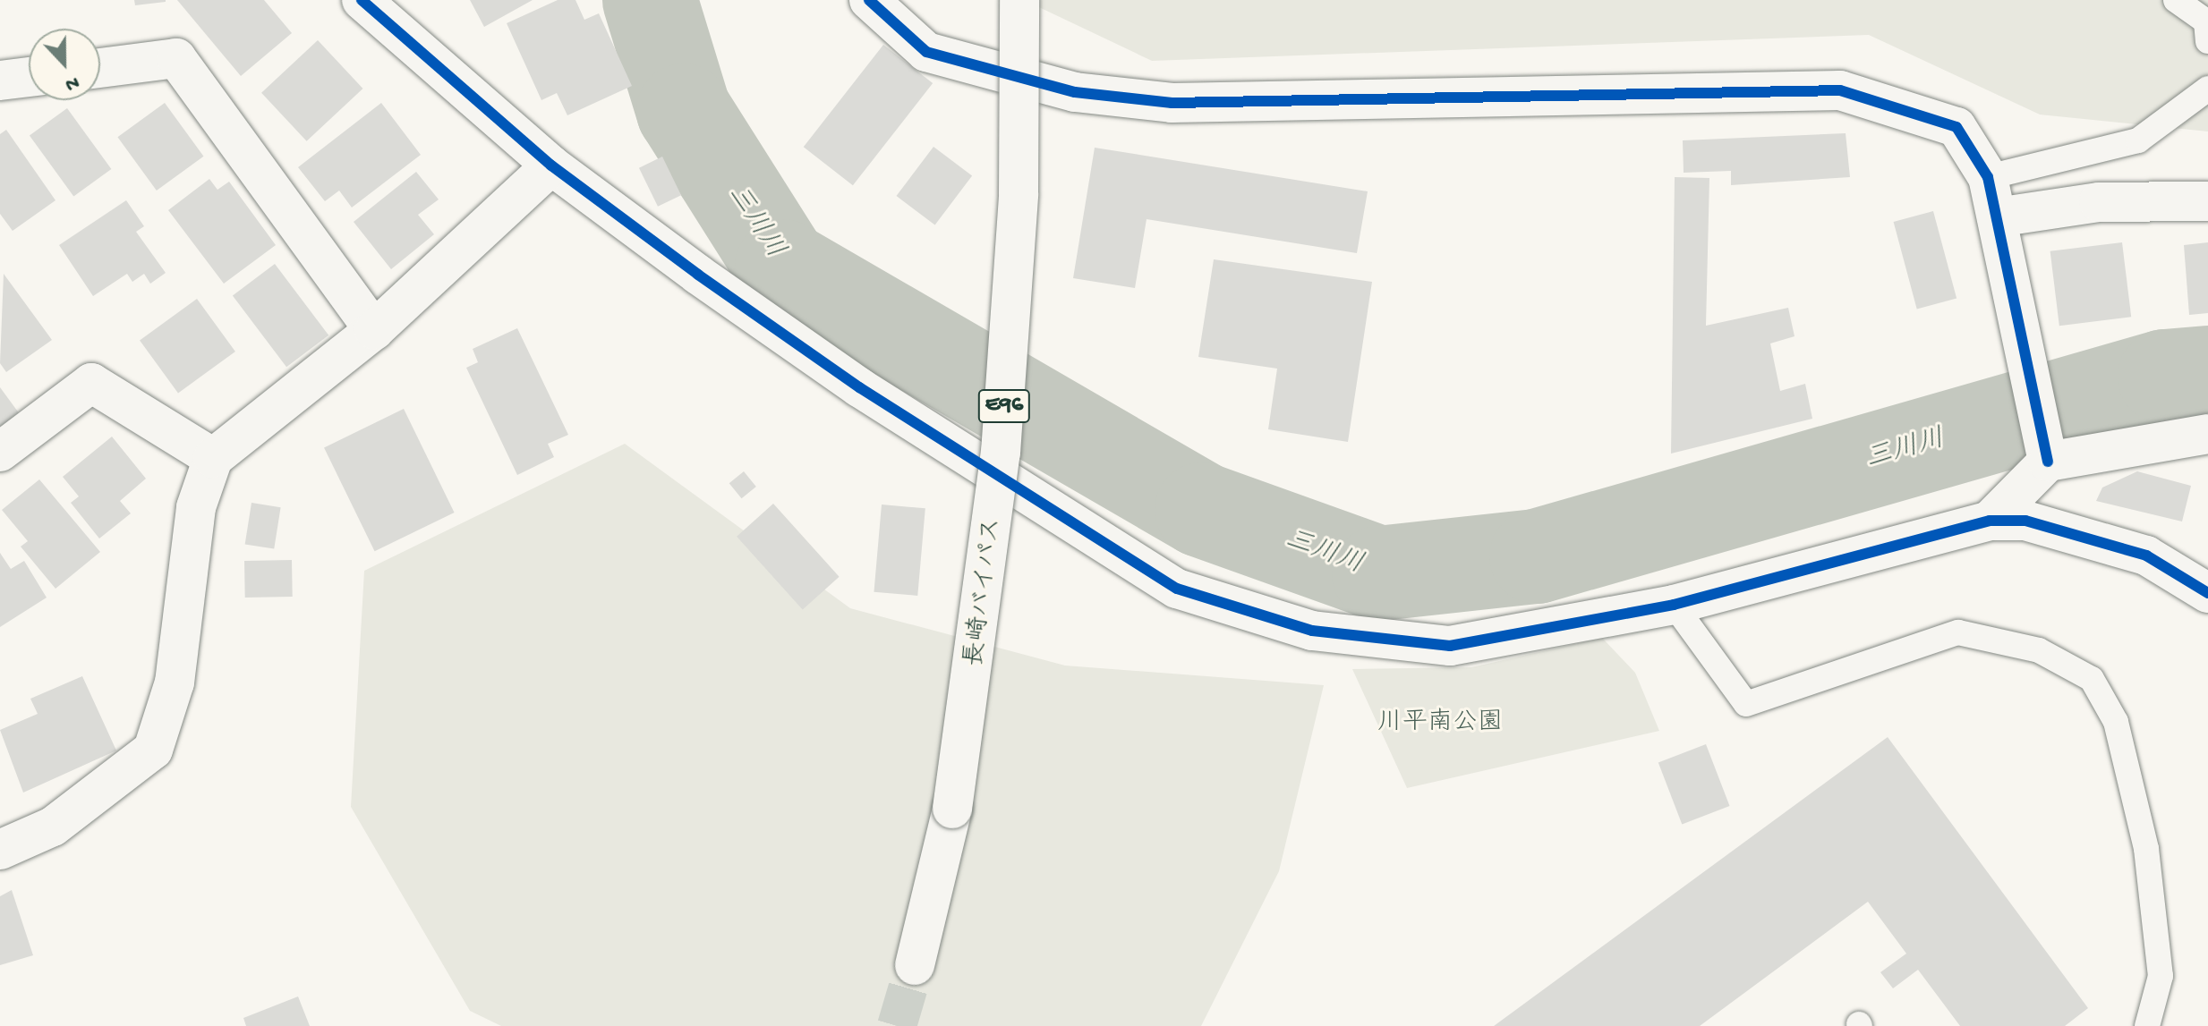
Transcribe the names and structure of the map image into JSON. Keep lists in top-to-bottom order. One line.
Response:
{"streets":{"main road":["E96","長崎バイパス"]},"water":["三川川"],"parks":["川平南公園"],"north":"bottom"}
